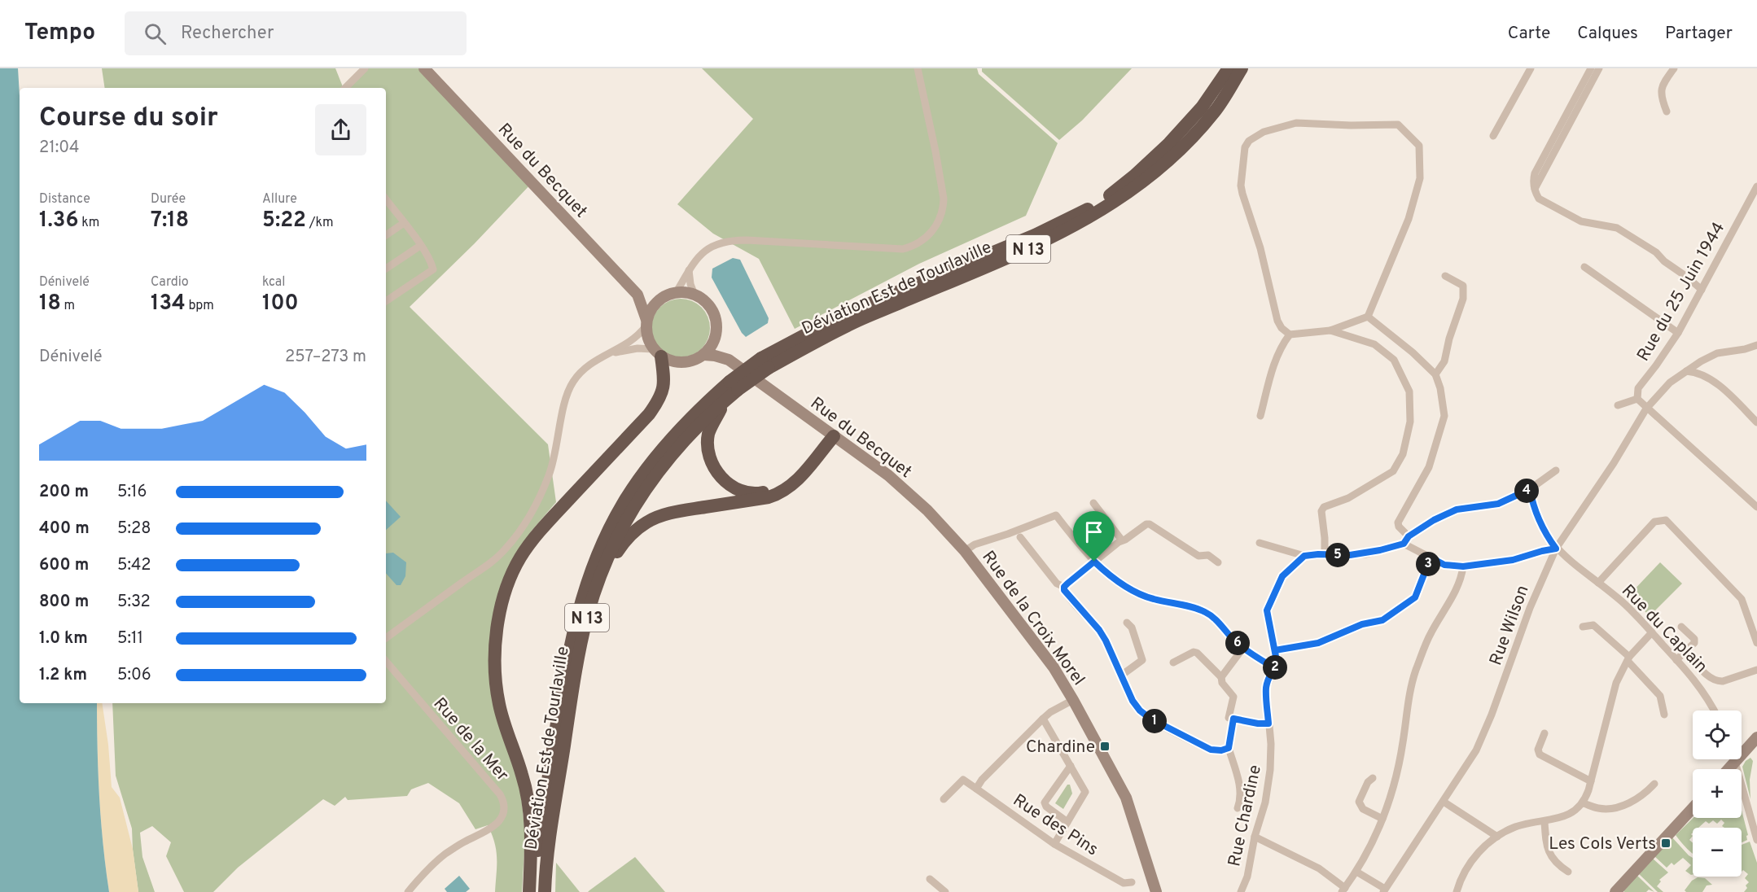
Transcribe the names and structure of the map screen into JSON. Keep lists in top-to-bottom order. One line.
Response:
{"streets":{"highway":["N 13","Déviation Est de Tourlaville"],"main road":["Rue du Becquet","Rue de la Croix Morel"],"street":["Rue du 25 Juin 1944","Rue Wilson","Rue du Caplain","Rue de la Mer","Rue Chardine","Rue des Pins"]},"crossings":[["Rue du Becquet","Rue de la Croix Morel"],["Rue Wilson","Rue du Caplain"]],"places":{"transit":["Chardine","Les Cols Verts"]},"page":{"header":"Tempo","search":"Rechercher","nav":["Carte","Calques","Partager"],"heading":["Course du soir","21:04"],"stats":[["Distance","1.36 km"],["Durée","7:18"],["Allure","5:22 /km"],["Dénivelé","18 m"],["Cardio","134 bpm"],["kcal","100"]],"chart":["Dénivelé","257–273 m"],"list":[{"name":"200 m","note":"5:16"},{"name":"400 m","note":"5:28"},{"name":"600 m","note":"5:42"},{"name":"800 m","note":"5:32"},{"name":"1.0 km","note":"5:11"},{"name":"1.2 km","note":"5:06"}],"pins":["4","5","3","6","2","1"],"map_buttons":["+","−"]}}
